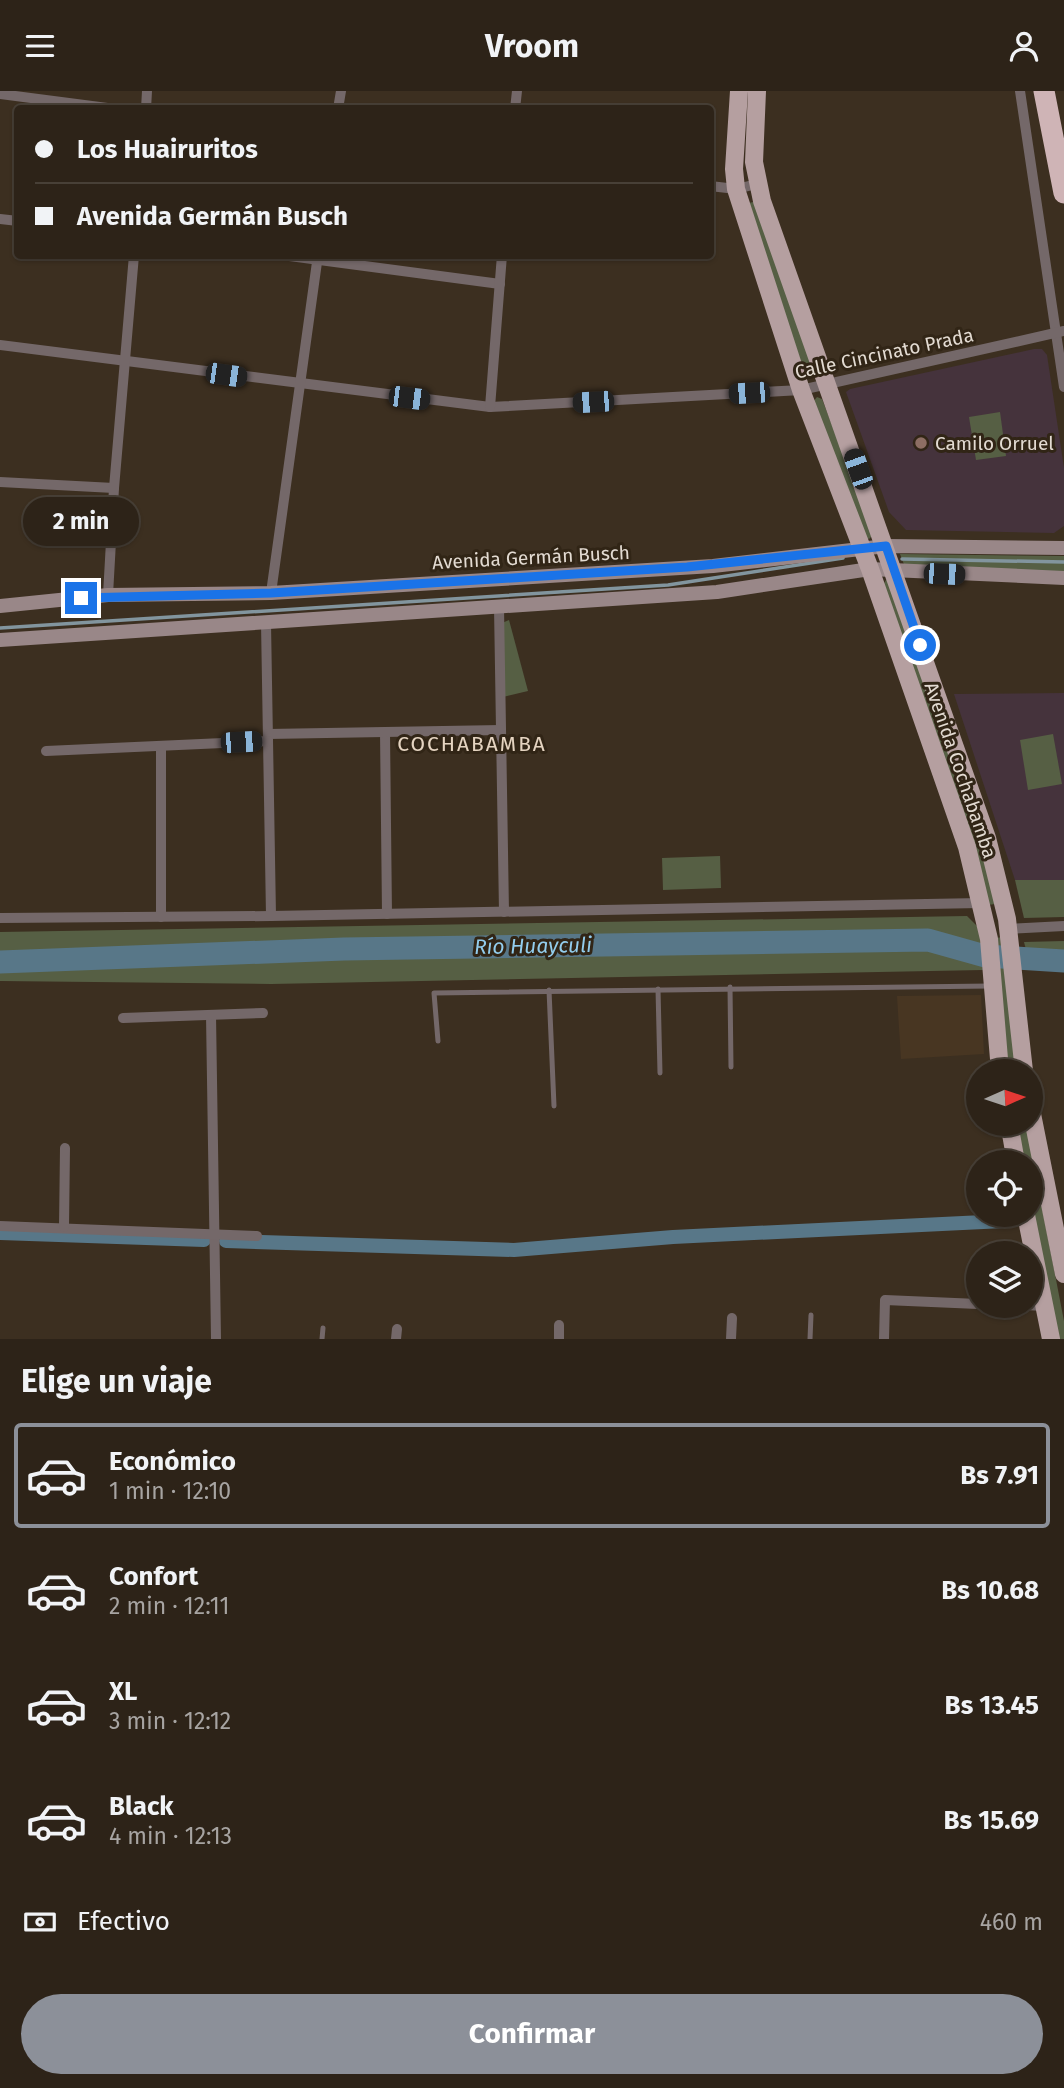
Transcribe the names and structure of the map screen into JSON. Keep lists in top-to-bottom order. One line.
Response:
{"streets":{"main road":["Avenida Cochabamba"],"street":["Calle Cincinato Prada","Avenida Germán Busch"]},"crossings":[["Calle Cincinato Prada","Avenida Cochabamba"],["Avenida Germán Busch","Avenida Cochabamba"]],"districts":["COCHABAMBA"],"water":["Río Huayculi"],"places":["Camilo Orruel"],"north":"right","page":{"header":"Vroom","banner":["Los Huairuritos","Avenida Germán Busch"],"bubble":"2 min","heading":"Elige un viaje","list":[{"name":"Económico","note":"1 min · 12:10","value":"Bs 7.91"},{"name":"Confort","note":"2 min · 12:11","value":"Bs 10.68"},{"name":"XL","note":"3 min · 12:12","value":"Bs 13.45"},{"name":"Black","note":"4 min · 12:13","value":"Bs 15.69"}],"pay":["Efectivo","460 m"],"buttons":"Confirmar"}}
